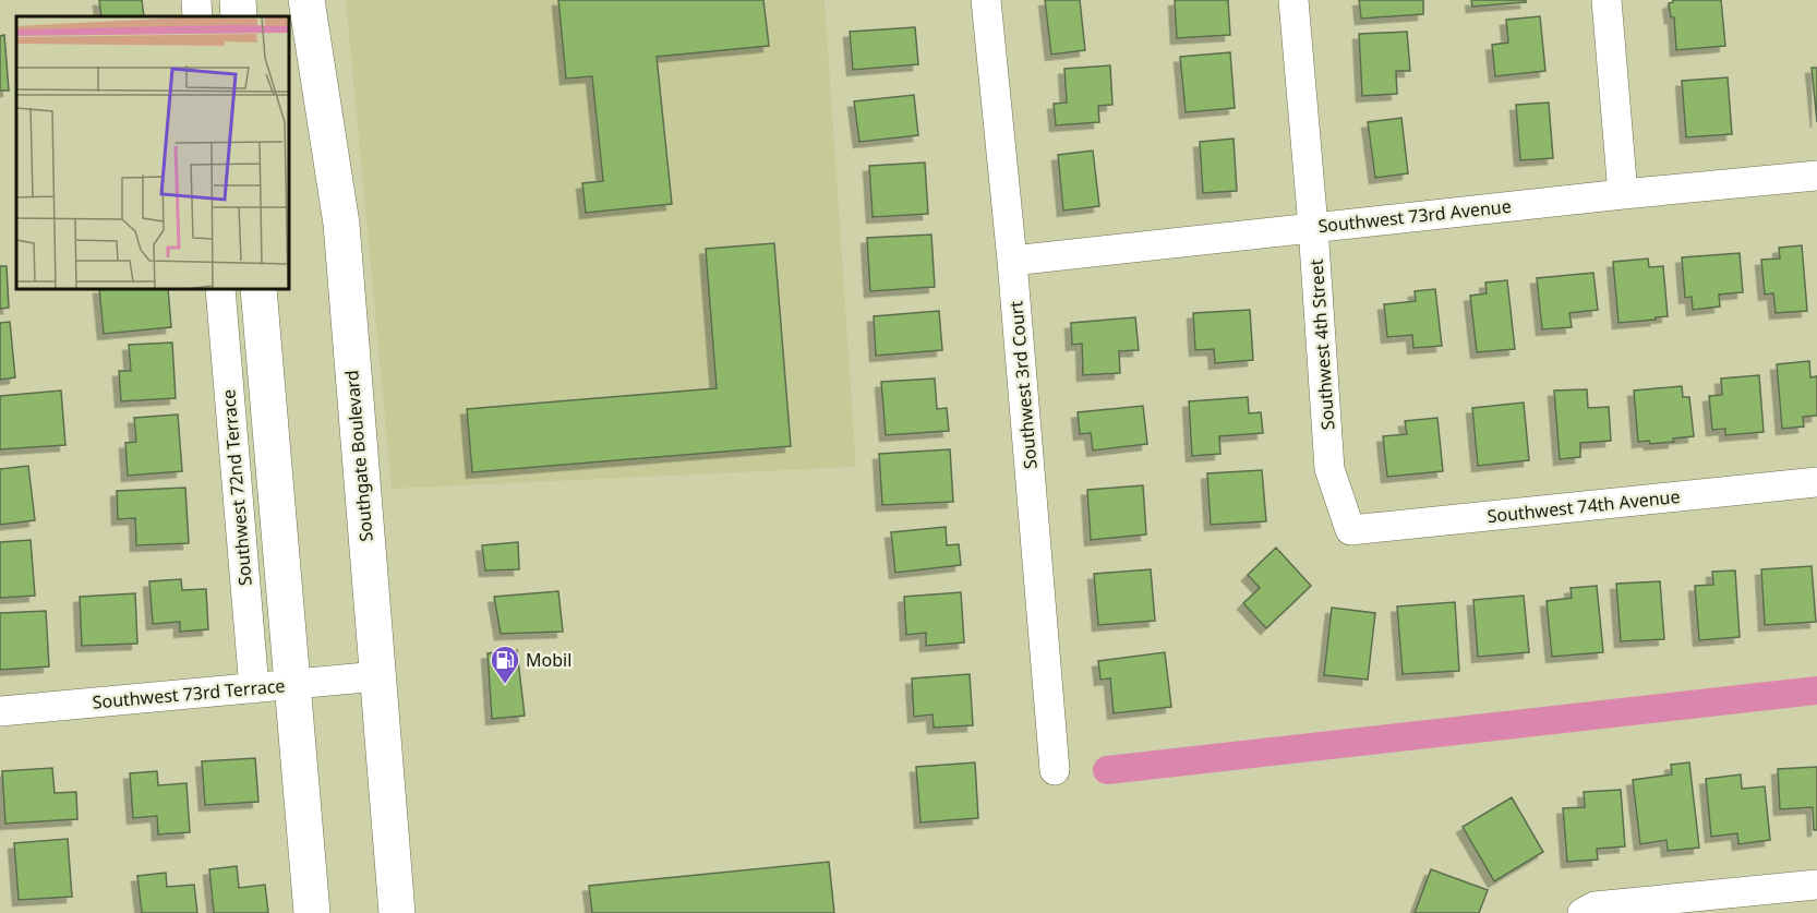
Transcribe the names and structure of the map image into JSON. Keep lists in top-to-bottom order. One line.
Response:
{"streets":{"main road":["Southgate Boulevard"],"street":["Southwest 73rd Avenue","Southwest 4th Street","Southwest 3rd Court","Southwest 72nd Terrace","Southwest 74th Avenue","Southwest 73rd Terrace"]},"crossings":[["Southwest 73rd Avenue","Southwest 4th Street"],["Southwest 73rd Avenue","Southwest 3rd Court"],["Southwest 4th Street","Southwest 74th Avenue"],["Southgate Boulevard","Southwest 73rd Terrace"],["Southwest 72nd Terrace","Southwest 73rd Terrace"]],"places":{"fuel station":["Mobil"]}}
